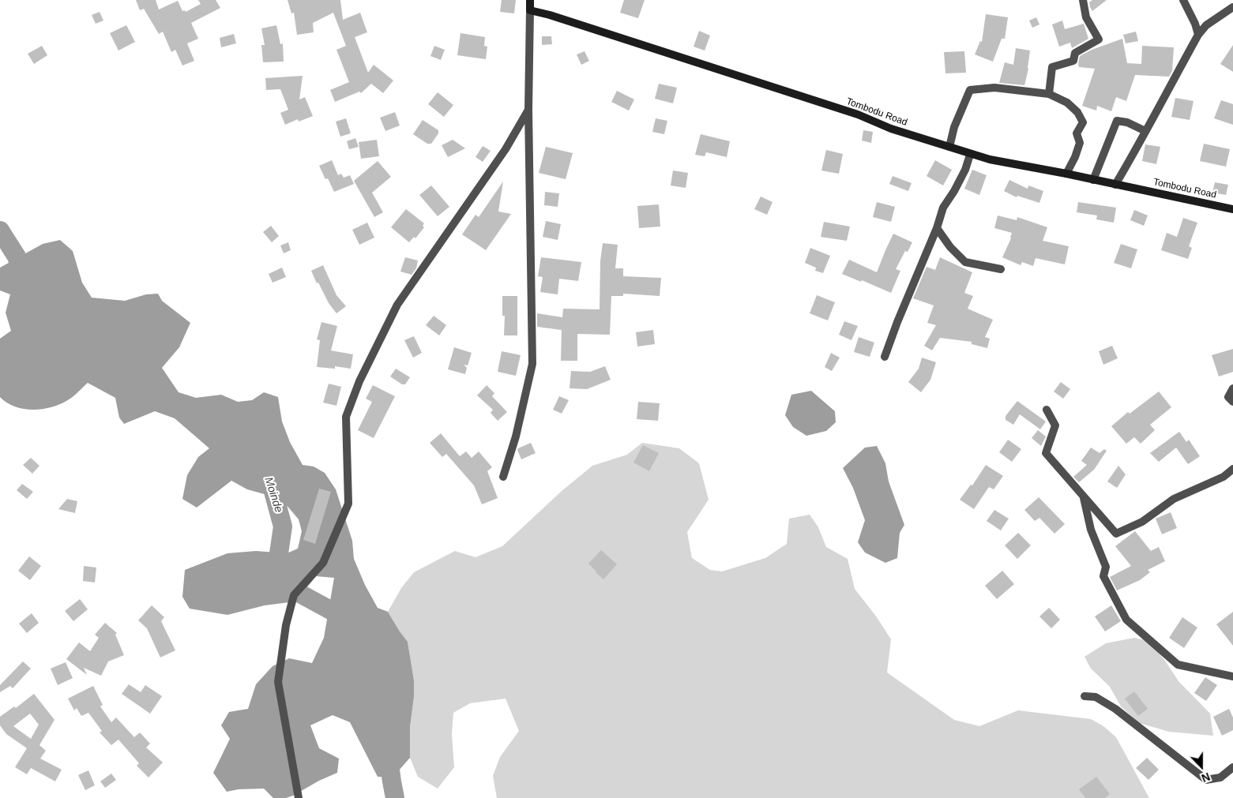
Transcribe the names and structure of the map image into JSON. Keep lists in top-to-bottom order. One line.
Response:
{"streets":{"main road":["Tombodu Road"]},"water":["Moinde"],"north":"bottom"}
